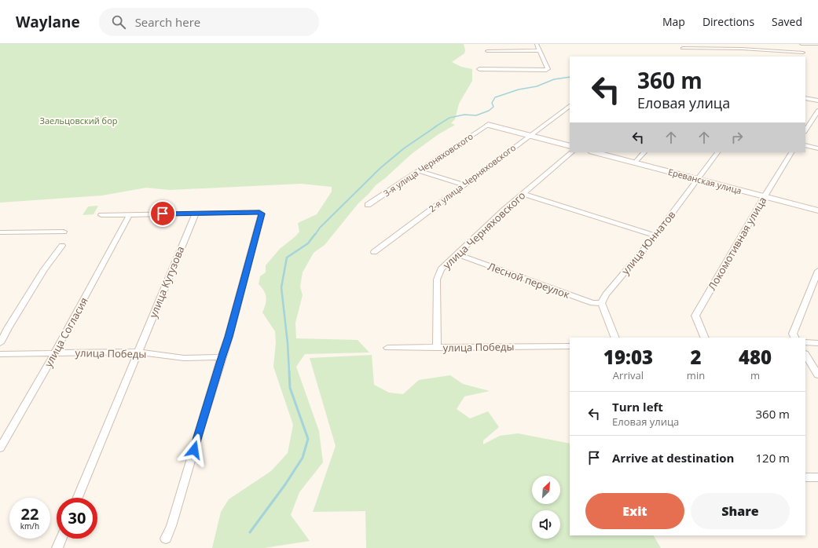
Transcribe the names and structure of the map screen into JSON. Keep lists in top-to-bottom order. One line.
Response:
{"streets":{"street":["3-я улица Черняховского","2-я улица Черняховского","Ереванская улица","улица Черняховского","улица Юннатов","Локомотивная улица","Лесной переулок","улица Кутузова","улица Согласия","улица Победы"]},"crossings":[["Ереванская улица","улица Юннатов"],["Ереванская улица","Локомотивная улица"],["улица Черняховского","Лесной переулок"],["улица Черняховского","улица Победы"],["улица Юннатов","Лесной переулок"],["улица Кутузова","улица Победы"],["улица Согласия","улица Победы"]],"parks":["Заельцовский бор"],"north":"top right","page":{"header":"Waylane","search":"Search here","nav":["Map","Directions","Saved"],"turn":["360 m","Еловая улица"],"eta":["19:03","Arrival","2","min","480","m"],"list":[{"name":"Turn left","note":"Еловая улица","value":"360 m"},{"name":"Arrive at destination","value":"120 m"}],"buttons":["Exit","Share"],"speed":"22 km/h","limit":"30"}}
